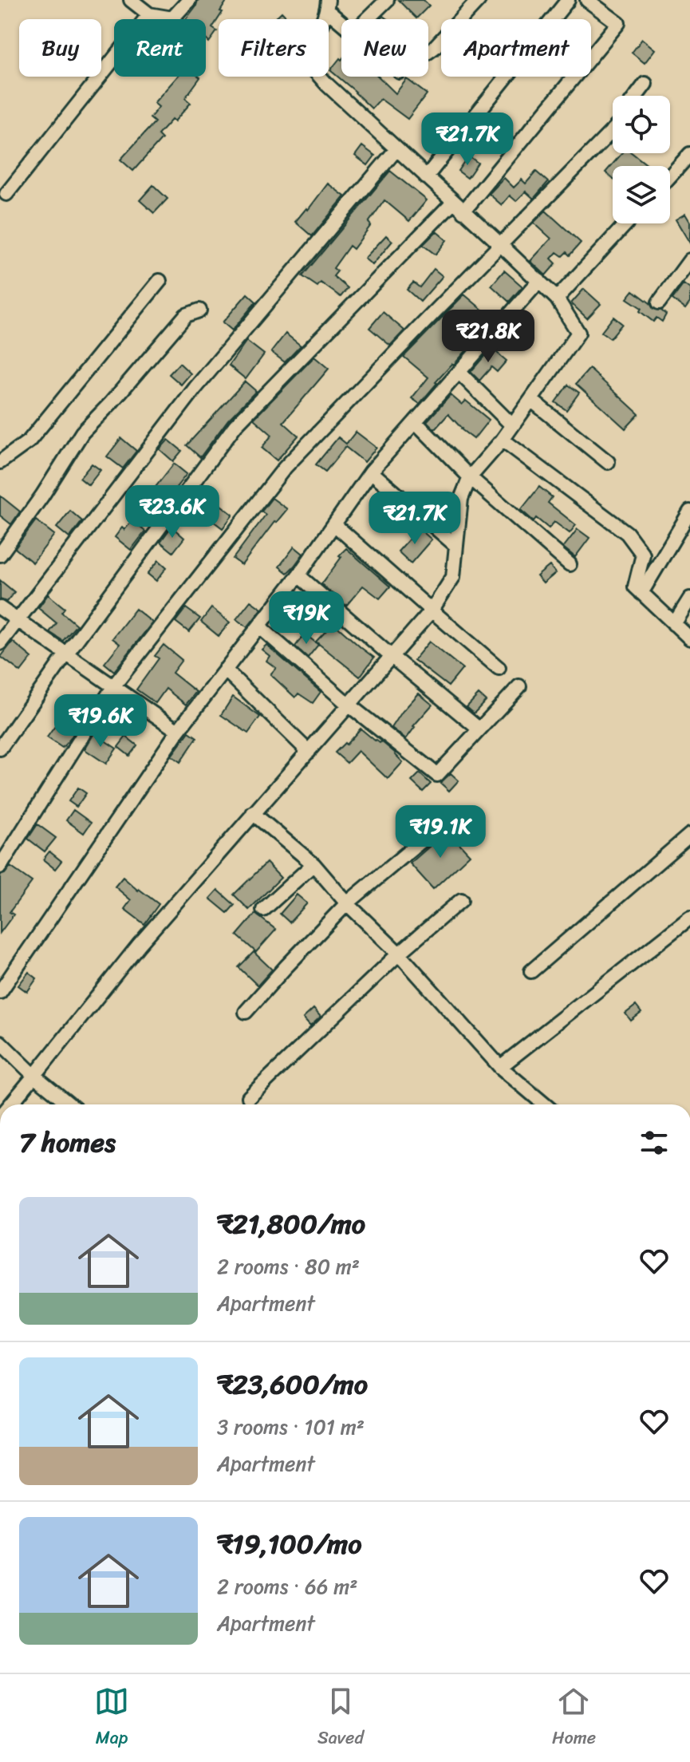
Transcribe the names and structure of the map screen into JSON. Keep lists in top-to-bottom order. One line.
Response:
{"page":{"chip":["Buy","Rent","Filters","New","Apartment"],"price":["₹21.7K","₹21.8K","₹23.6K","₹21.7K","₹19K","₹19.6K","₹19.1K"],"heading":"7 homes","list":[{"name":"₹21,800/mo","note":"2 rooms · 80 m² · Apartment"},{"name":"₹23,600/mo","note":"3 rooms · 101 m² · Apartment"},{"name":"₹19,100/mo","note":"2 rooms · 66 m² · Apartment"}],"tabs":["Map","Saved","Home"]}}
